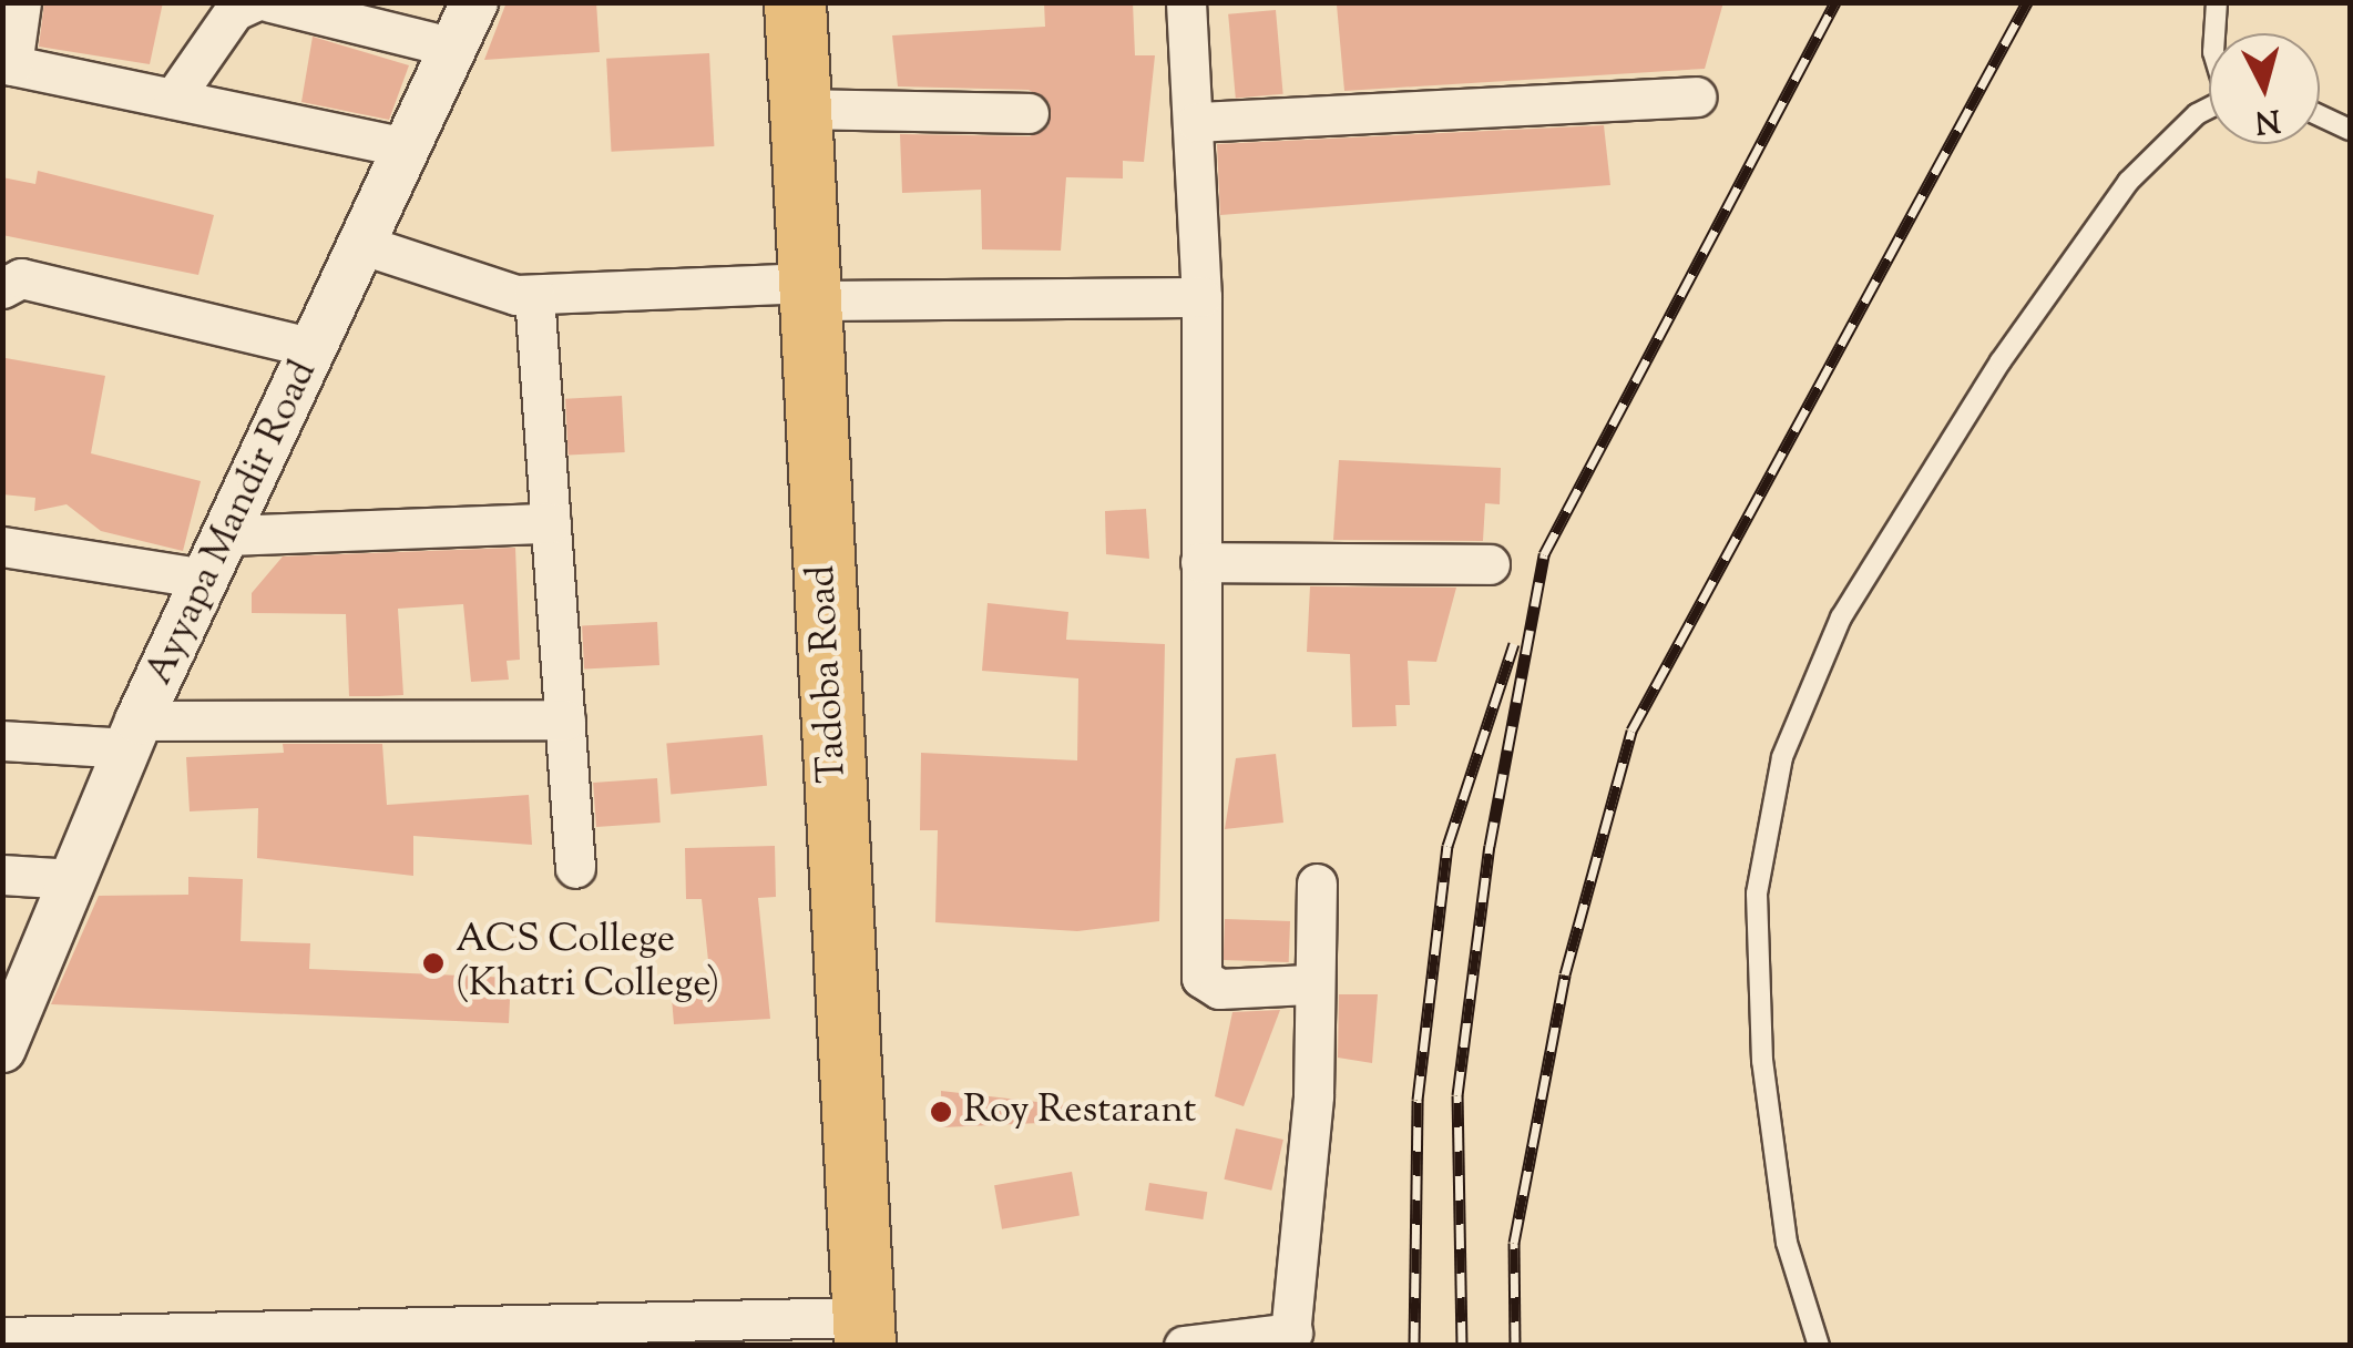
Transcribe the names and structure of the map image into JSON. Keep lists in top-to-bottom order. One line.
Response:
{"streets":{"main road":["Tadoba Road"],"street":["Ayyapa Mandir Road"]},"places":["ACS College (Khatri College)","Roy Restarant"],"north":"bottom"}
